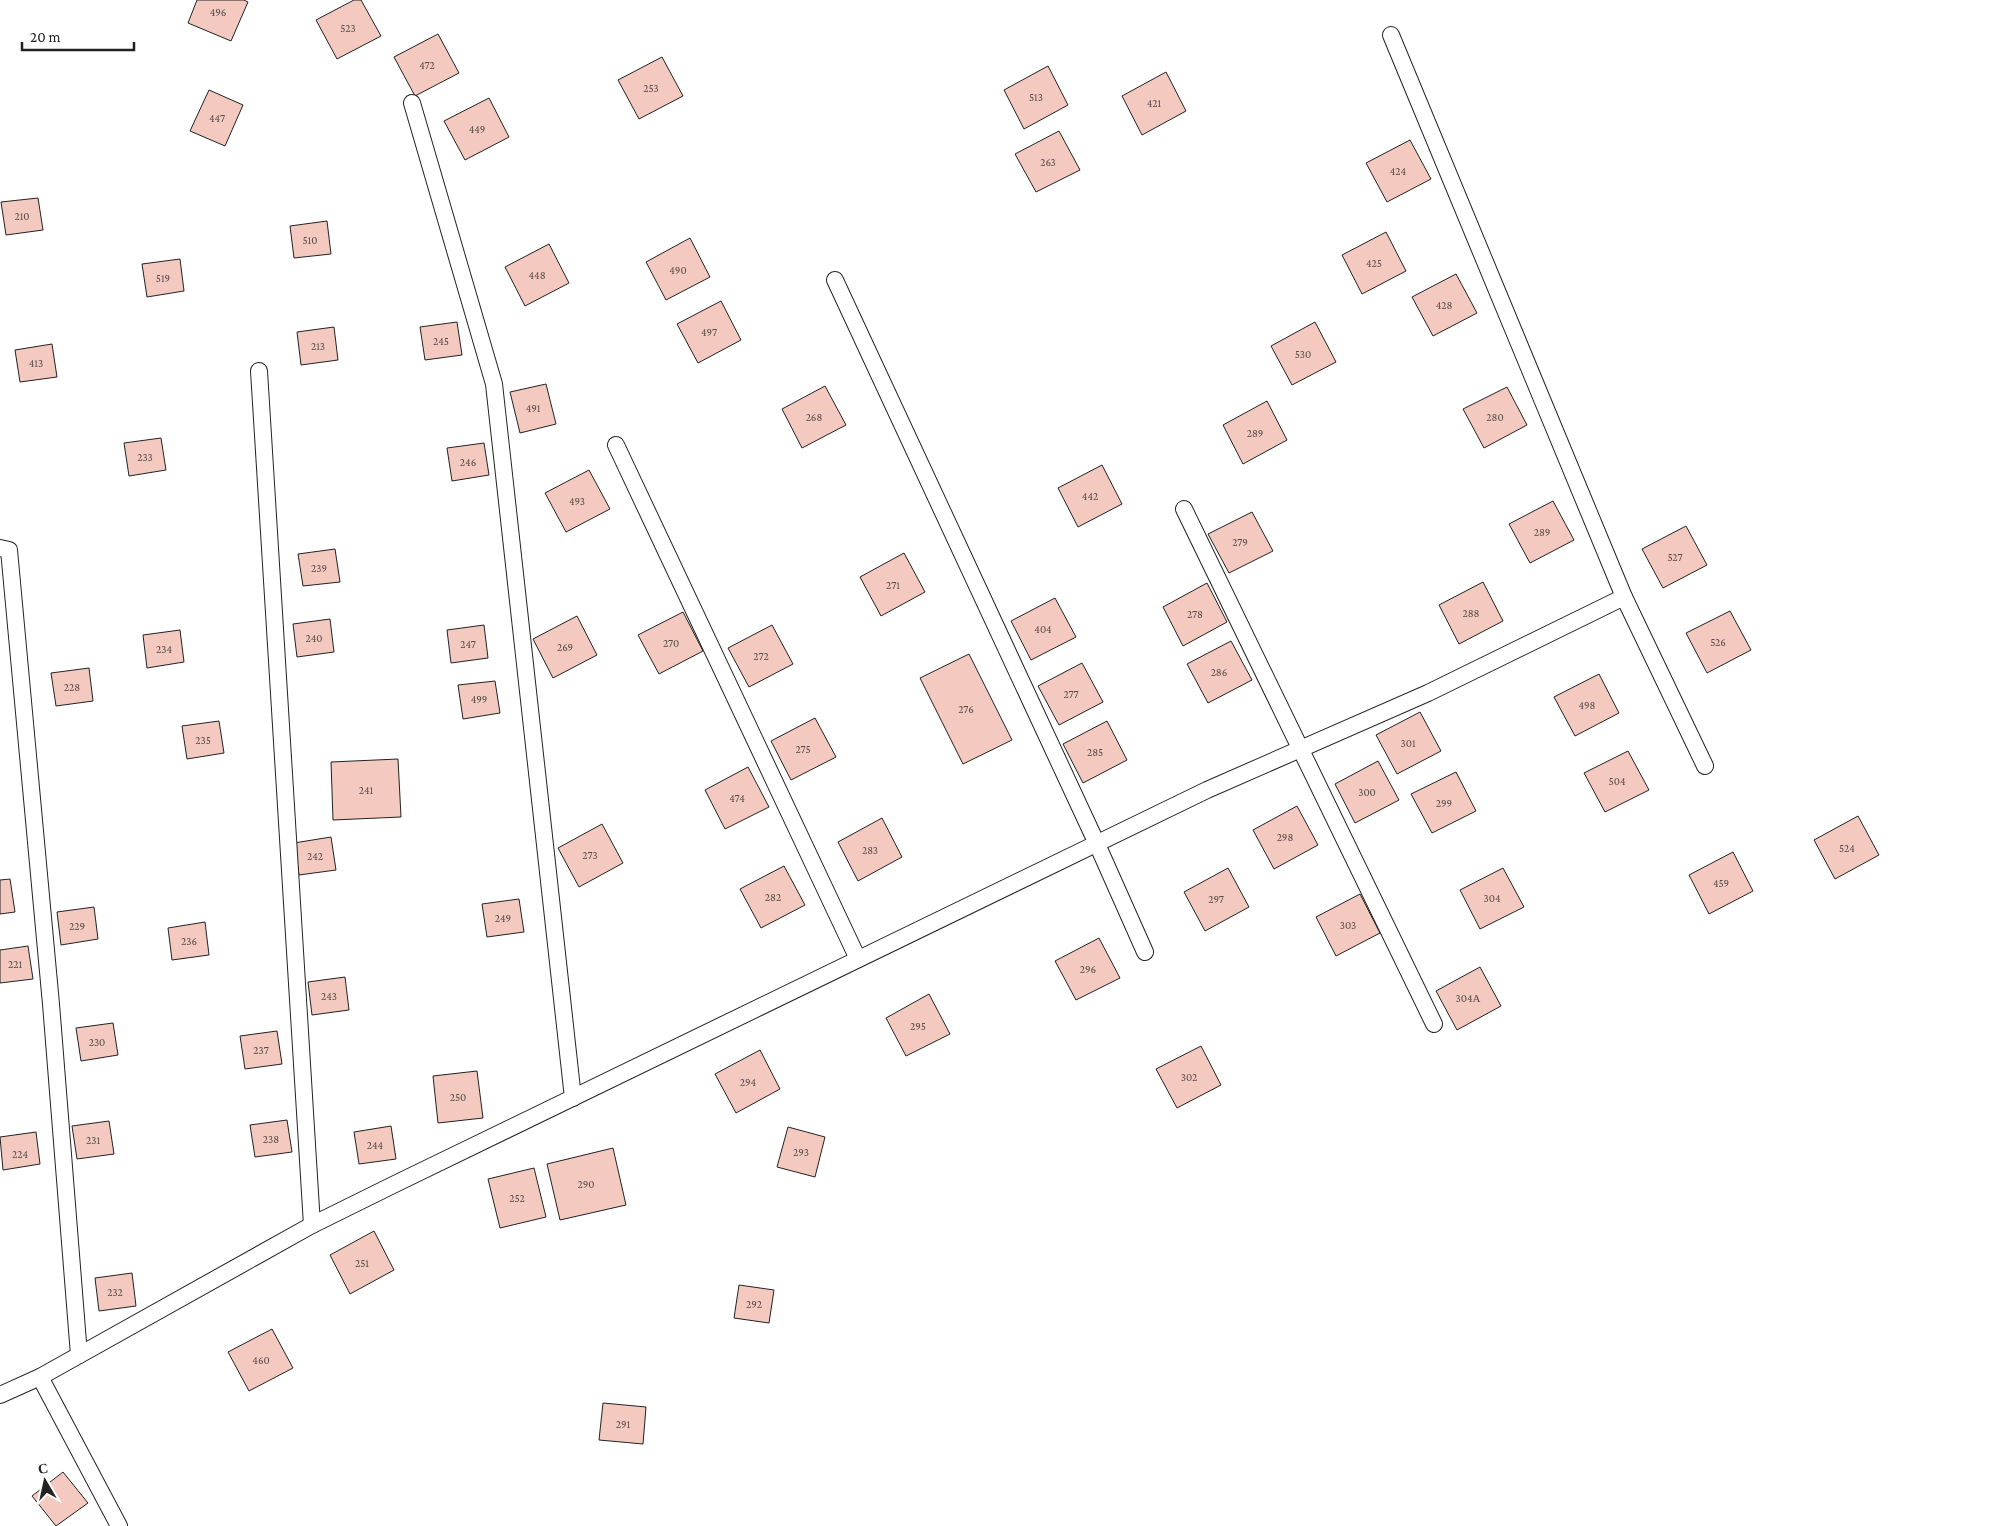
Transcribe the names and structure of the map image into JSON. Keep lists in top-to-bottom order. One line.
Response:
{"house_numbers":["496","523","472","253","513","421","447","449","263","424","210","510","425","490","448","519","428","497","245","213","530","413","491","268","280","289","233","246","442","493","289","279","527","239","271","288","278","404","240","526","270","247","269","234","272","286","228","277","499","498","276","235","301","275","285","504","241","300","474","299","298","524","283","273","242","459","282","304","297","249","303","229","236","221","296","243","304А","295","230","237","302","294","250","238","231","244","293","224","290","252","251","232","292","460","291"],"scale_bar":"20 m","north":"top"}
